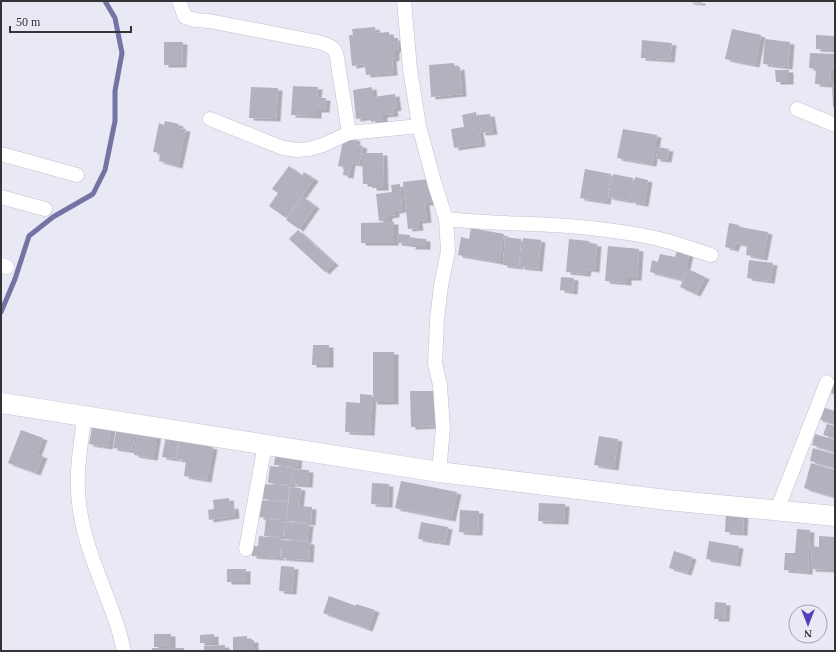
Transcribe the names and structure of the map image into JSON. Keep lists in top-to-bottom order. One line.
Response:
{"scale_bar":"50 m","north":"bottom"}
